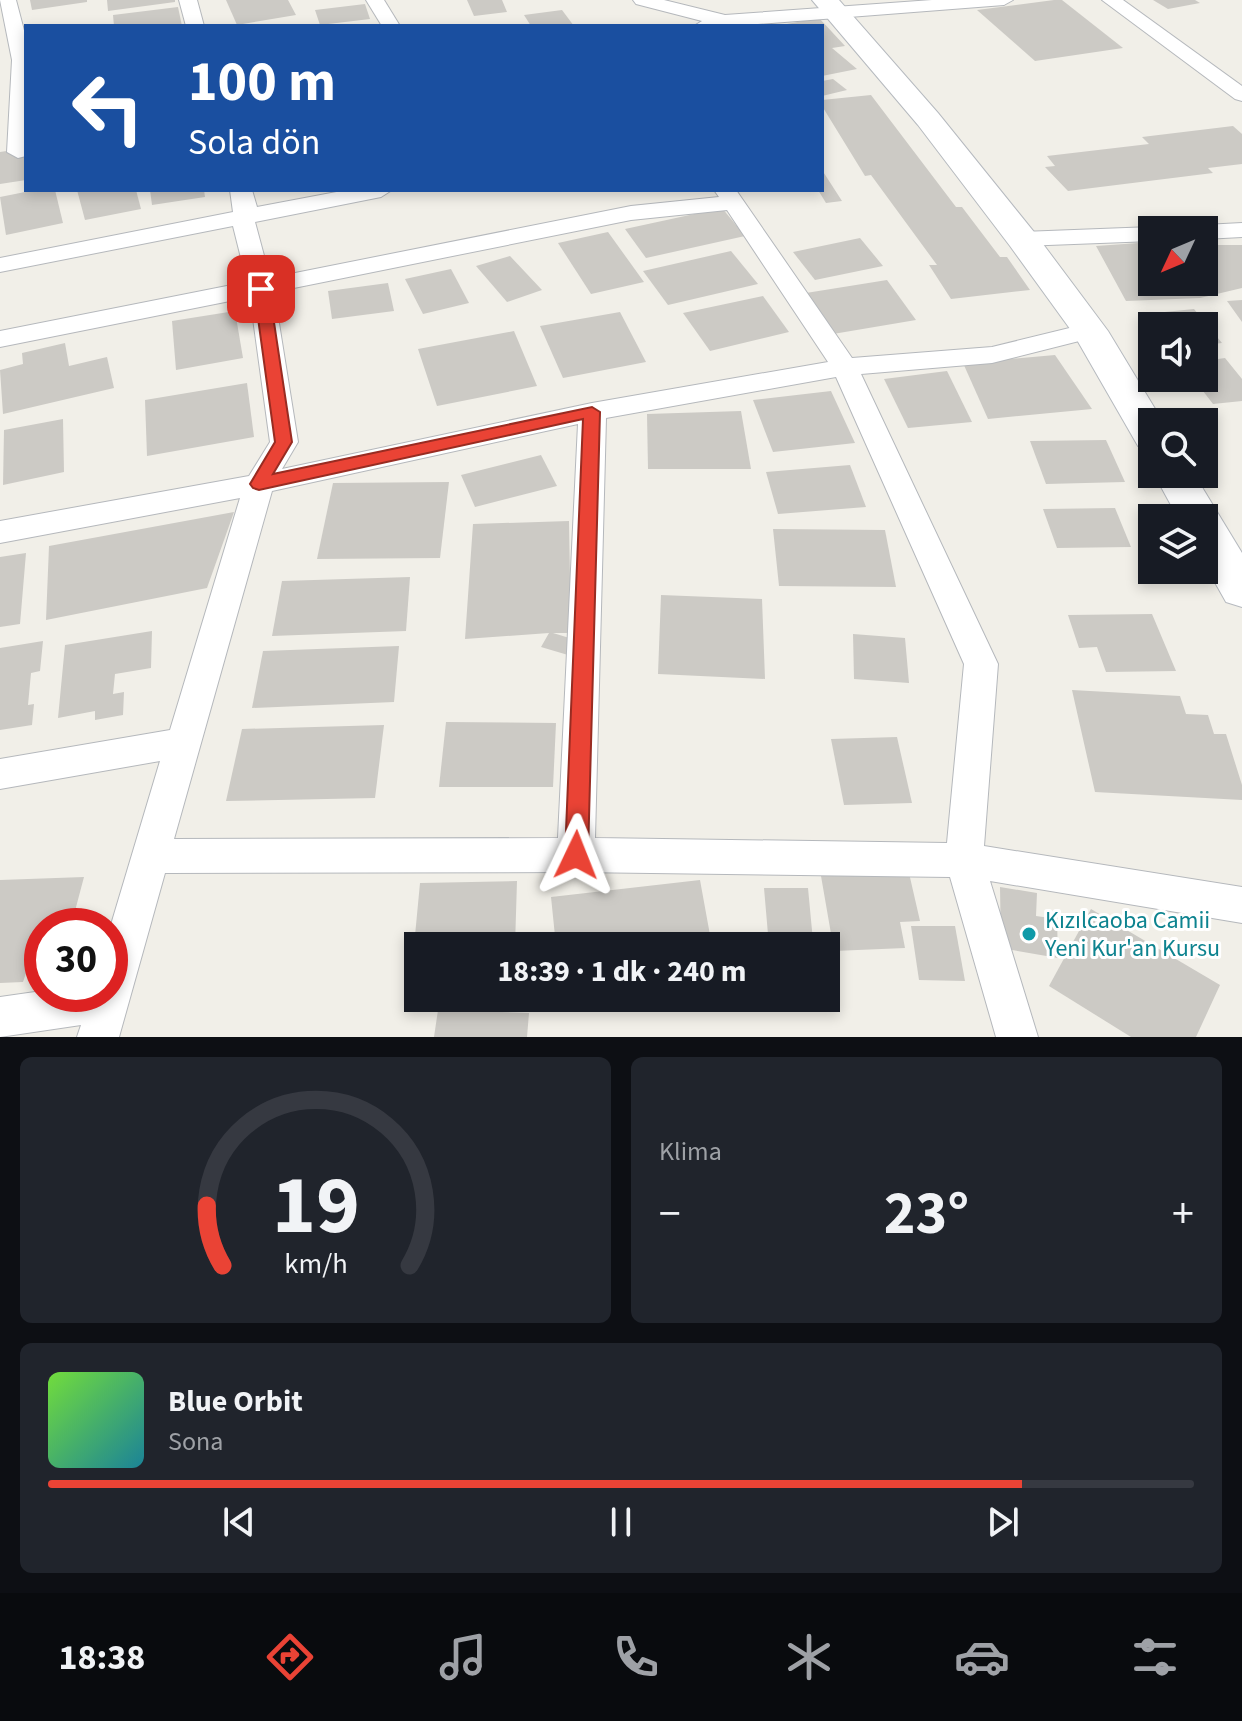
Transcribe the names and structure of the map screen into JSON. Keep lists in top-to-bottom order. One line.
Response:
{"places":["Kızılcaoba Camii Yeni Kur'an Kursu"],"north":"bottom left","page":{"turn":["100 m","Sola dön"],"limit":"30","trip":"18:39 · 1 dk · 240 m","tile":"Klima","heat":["−","23°","+"],"song":["Blue Orbit","Sona"],"tabs":"18:38","gauge":["19","km/h"]}}
